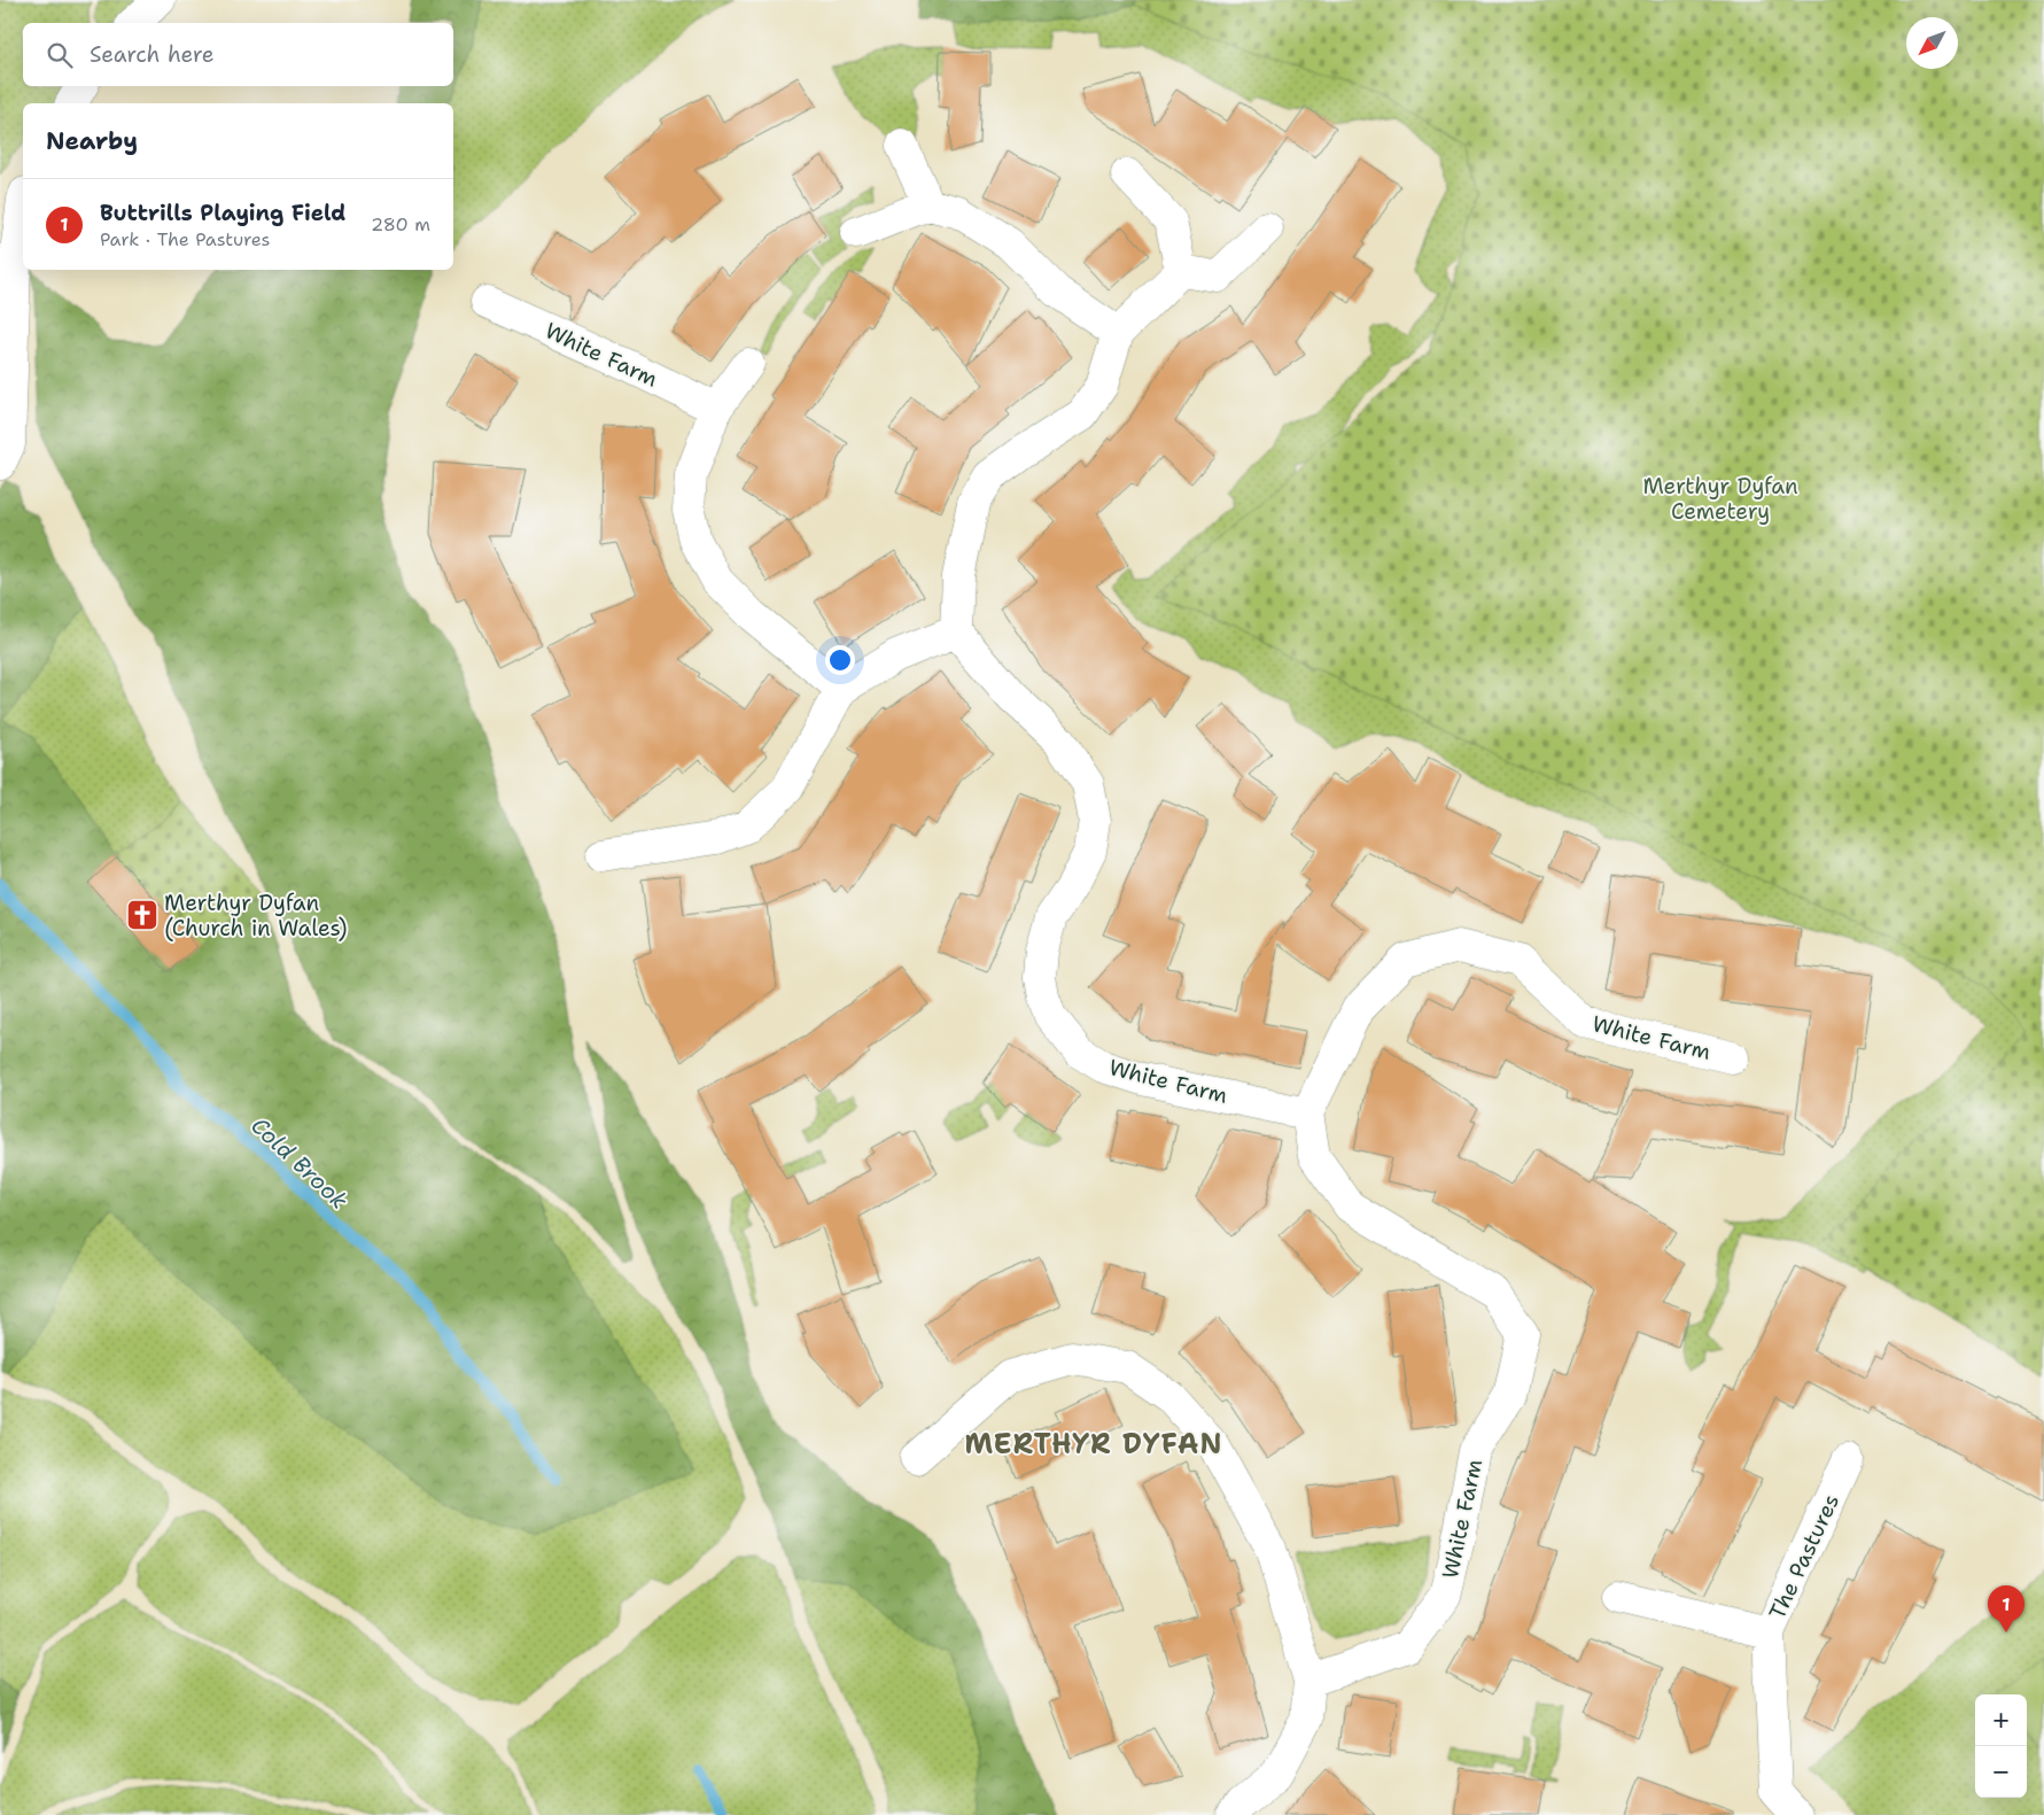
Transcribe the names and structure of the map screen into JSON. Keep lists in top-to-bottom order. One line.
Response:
{"streets":{"street":["White Farm","The Pastures"]},"districts":["MERTHYR DYFAN"],"water":["Cold Brook"],"parks":["Merthyr Dyfan Cemetery"],"places":{"church":["Merthyr Dyfan (Church in Wales)"]},"north":"bottom left","page":{"search":"Search here","heading":"Nearby","list":[{"mark":"1","name":"Buttrills Playing Field","note":"Park · The Pastures","value":"280 m"}],"pins":"1","map_buttons":["+","−"]}}
